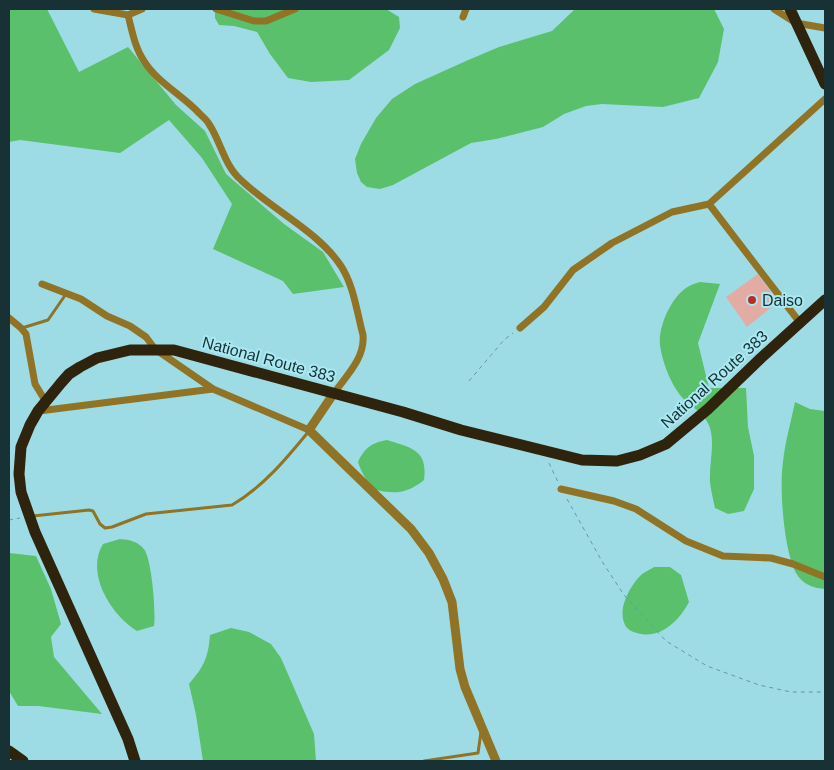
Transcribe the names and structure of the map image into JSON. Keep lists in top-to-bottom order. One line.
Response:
{"streets":{"highway":["National Route 383"]},"places":["Daiso"]}
